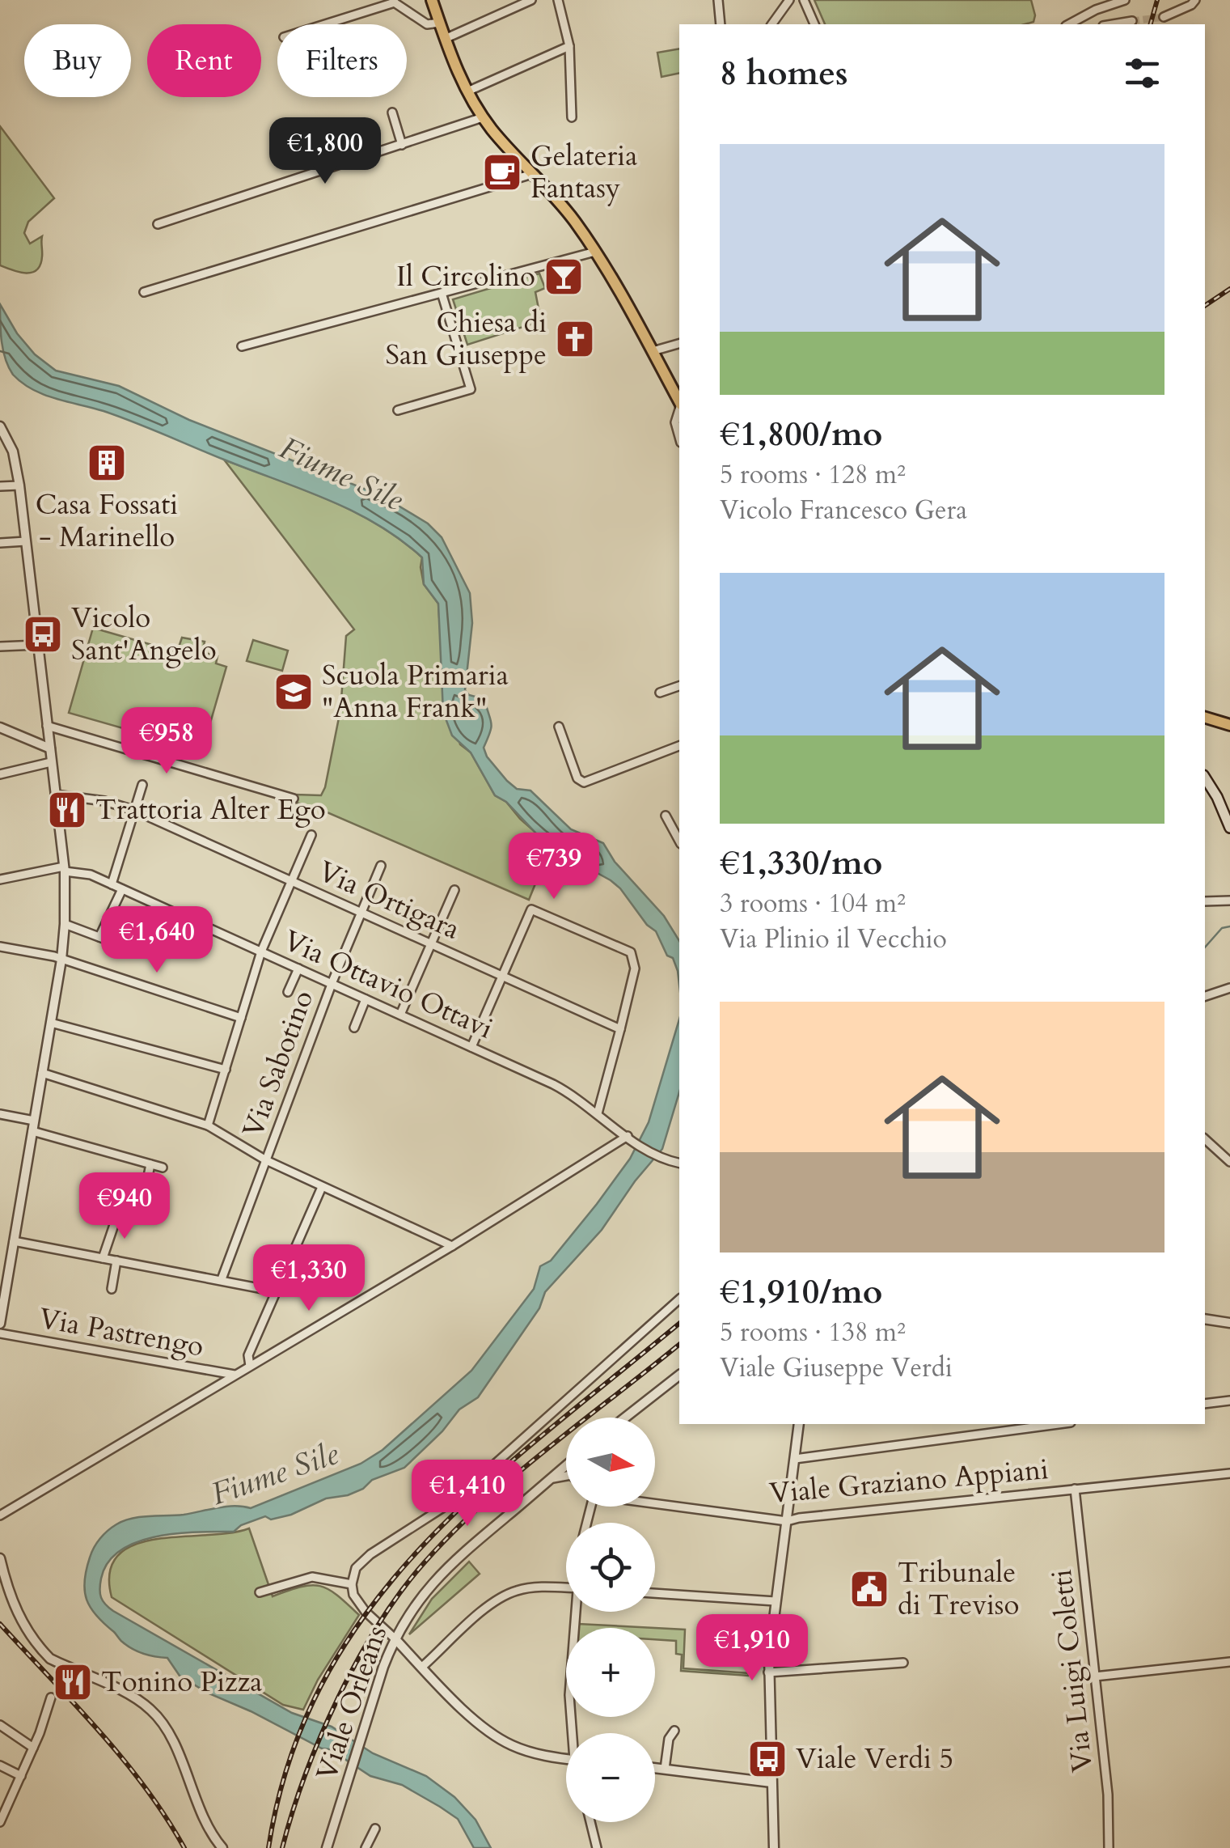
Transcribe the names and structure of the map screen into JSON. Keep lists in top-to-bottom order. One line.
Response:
{"streets":{"street":["Via Ortigara","Via Ottavio Ottavi","Via Sabotino","Via Pastrengo","Viale Graziano Appiani","Via Luigi Coletti","Viale Orleans"]},"crossings":[["Via Ortigara","Via Sabotino"],["Via Ottavio Ottavi","Via Sabotino"],["Viale Graziano Appiani","Via Luigi Coletti"]],"water":["Fiume Sile"],"places":{"cafe":["Gelateria Fantasy"],"bar":["Il Circolino"],"church":["Chiesa di San Giuseppe"],"building":["Casa Fossati - Marinello"],"bus stop":["Vicolo Sant'Angelo","Viale Verdi 5"],"school or university":["Scuola Primaria \"Anna Frank\""],"restaurant":["Trattoria Alter Ego","Tonino Pizza"],"public building":["Tribunale di Treviso"]},"north":"right","page":{"chip":["Buy","Rent","Filters"],"heading":"8 homes","price":["€1,800","€958","€739","€1,640","€940","€1,330","€1,410","€1,910"],"list":[{"name":"€1,800/mo","note":"5 rooms · 128 m² · Vicolo Francesco Gera"},{"name":"€1,330/mo","note":"3 rooms · 104 m² · Via Plinio il Vecchio"},{"name":"€1,910/mo","note":"5 rooms · 138 m² · Viale Giuseppe Verdi"}],"map_buttons":["+","−"]}}
